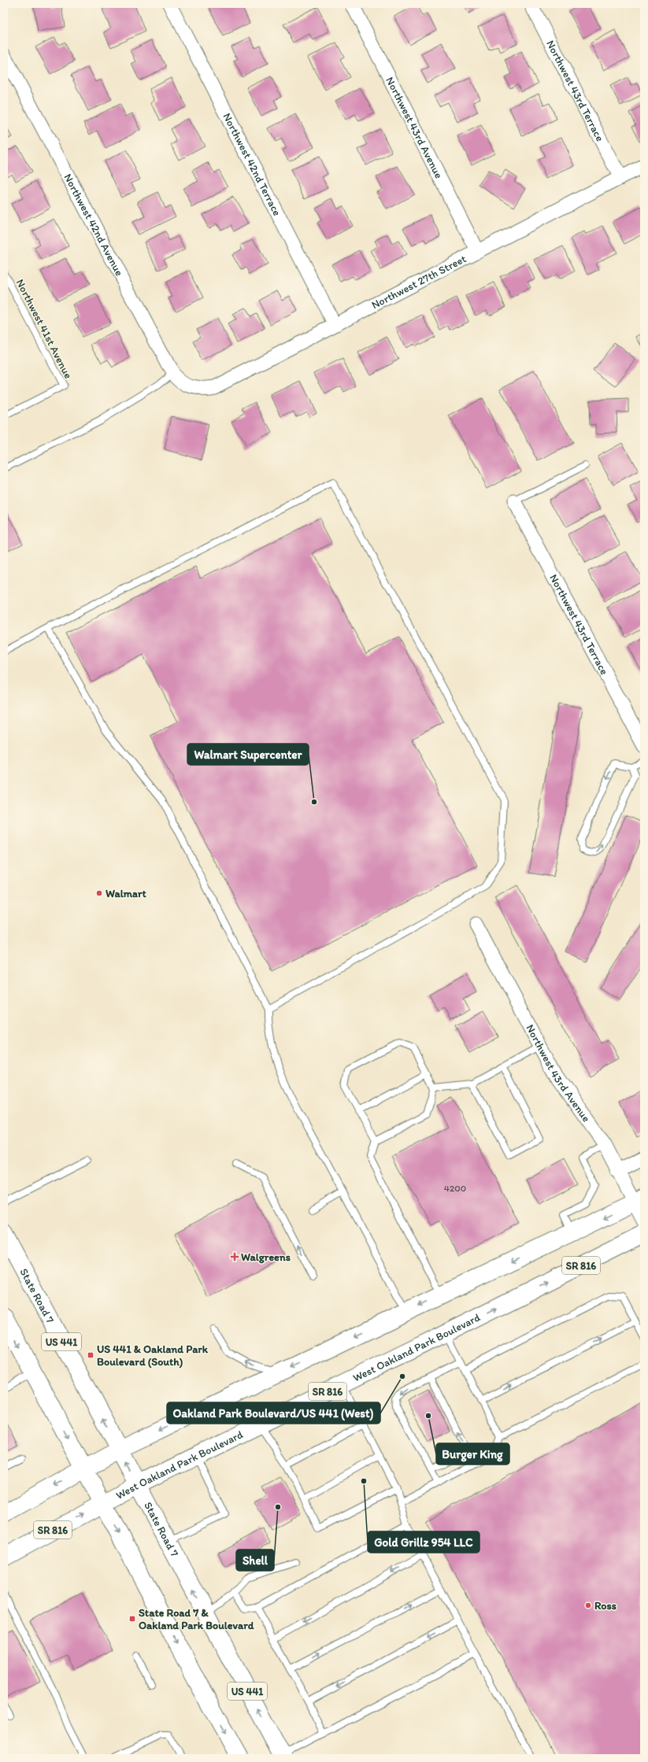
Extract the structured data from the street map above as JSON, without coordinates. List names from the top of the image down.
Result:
{
  "streets": {
    "main road": [
      "SR 816",
      "State Road 7",
      "US 441",
      "West Oakland Park Boulevard"
    ],
    "street": [
      "Northwest 43rd Terrace",
      "Northwest 43rd Avenue",
      "Northwest 42nd Terrace",
      "Northwest 42nd Avenue",
      "Northwest 27th Street"
    ],
    "lane": ["Northwest 41st Avenue"]
  },
  "crossings": [
    ["Northwest 43rd Terrace", "Northwest 27th Street"],
    ["Northwest 43rd Avenue", "Northwest 27th Street"],
    ["Northwest 42nd Terrace", "Northwest 27th Street"],
    ["Northwest 42nd Avenue", "Northwest 27th Street"],
    ["State Road 7", "West Oakland Park Boulevard"]
  ],
  "places": {
    "other": [
      "Walmart Supercenter",
      "Walmart",
      "Oakland Park Boulevard/US 441 (West)",
      "Burger King",
      "Gold Grillz 954 LLC",
      "Shell",
      "Ross"
    ],
    "health": ["Walgreens"],
    "transit": ["US 441 & Oakland Park Boulevard (South)", "State Road 7 & Oakland Park Boulevard"]
  },
  "house_numbers": ["4200"]
}
